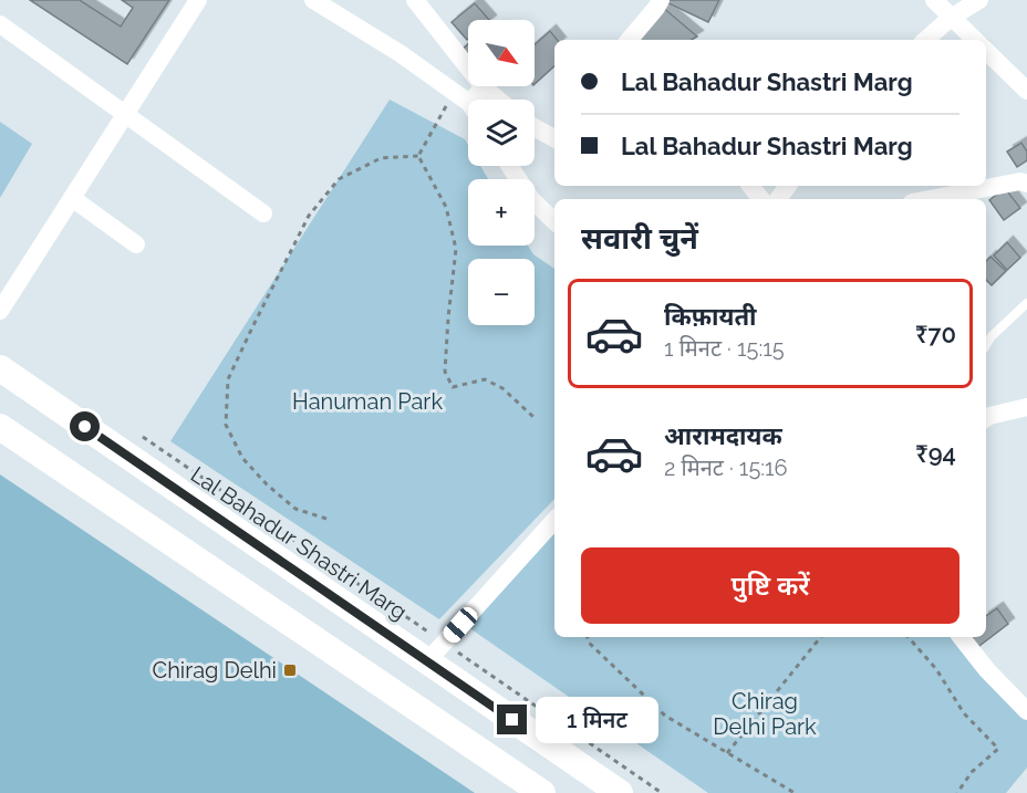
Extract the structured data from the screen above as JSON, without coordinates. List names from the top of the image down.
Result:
{
  "streets": {
    "main road": ["Lal Bahadur Shastri Marg"]
  },
  "parks": ["Hanuman Park", "Chirag Delhi Park"],
  "places": {
    "transit": ["Chirag Delhi"]
  },
  "north": "bottom right",
  "page": {
    "map_buttons": ["+", "−"],
    "banner": ["Lal Bahadur Shastri Marg", "Lal Bahadur Shastri Marg"],
    "heading": "सवारी चुनें",
    "list": [
      {
        "name": "किफ़ायती",
        "note": "1 मिनट · 15:15",
        "value": "₹70"
      },
      {
        "name": "आरामदायक",
        "note": "2 मिनट · 15:16",
        "value": "₹94"
      }
    ],
    "buttons": "पुष्टि करें",
    "bubble": "1 मिनट"
  }
}
